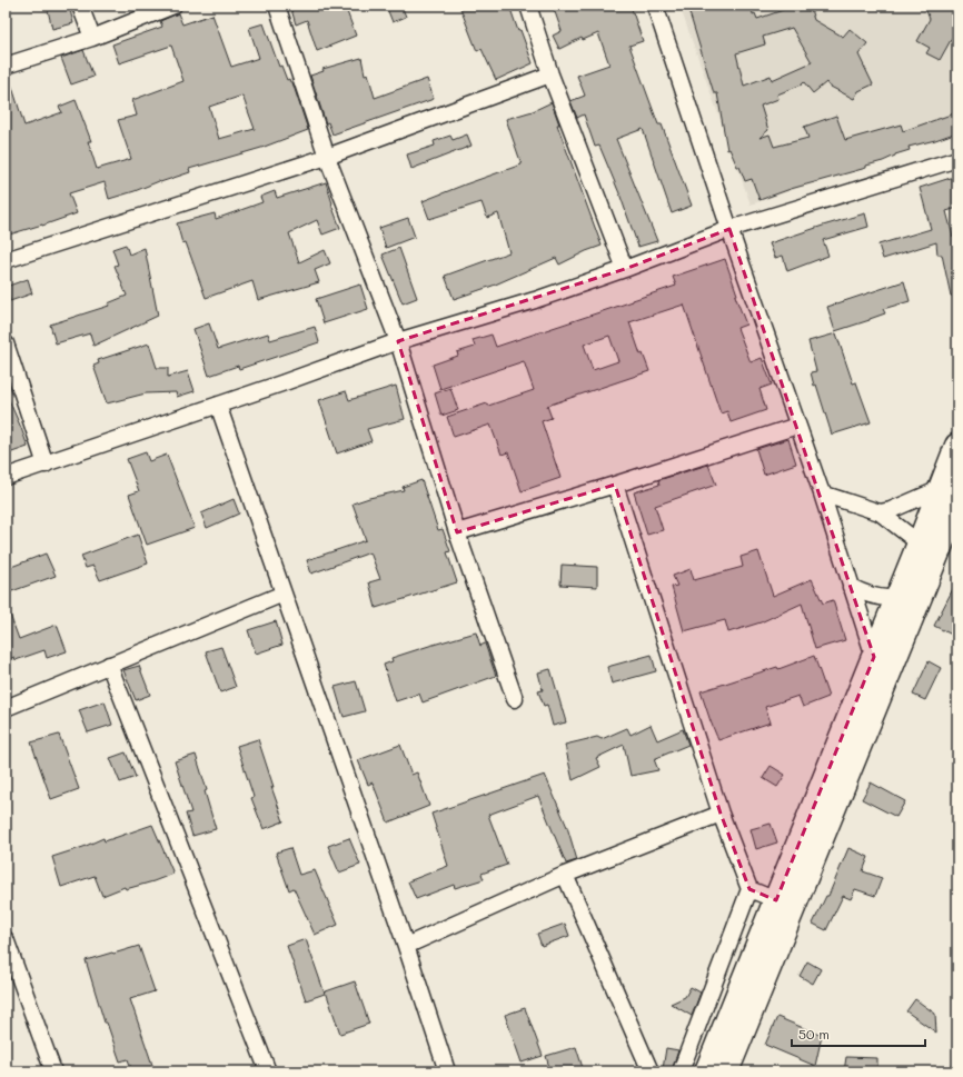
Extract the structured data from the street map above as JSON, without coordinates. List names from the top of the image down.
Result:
{
  "scale_bar": "50 m"
}
